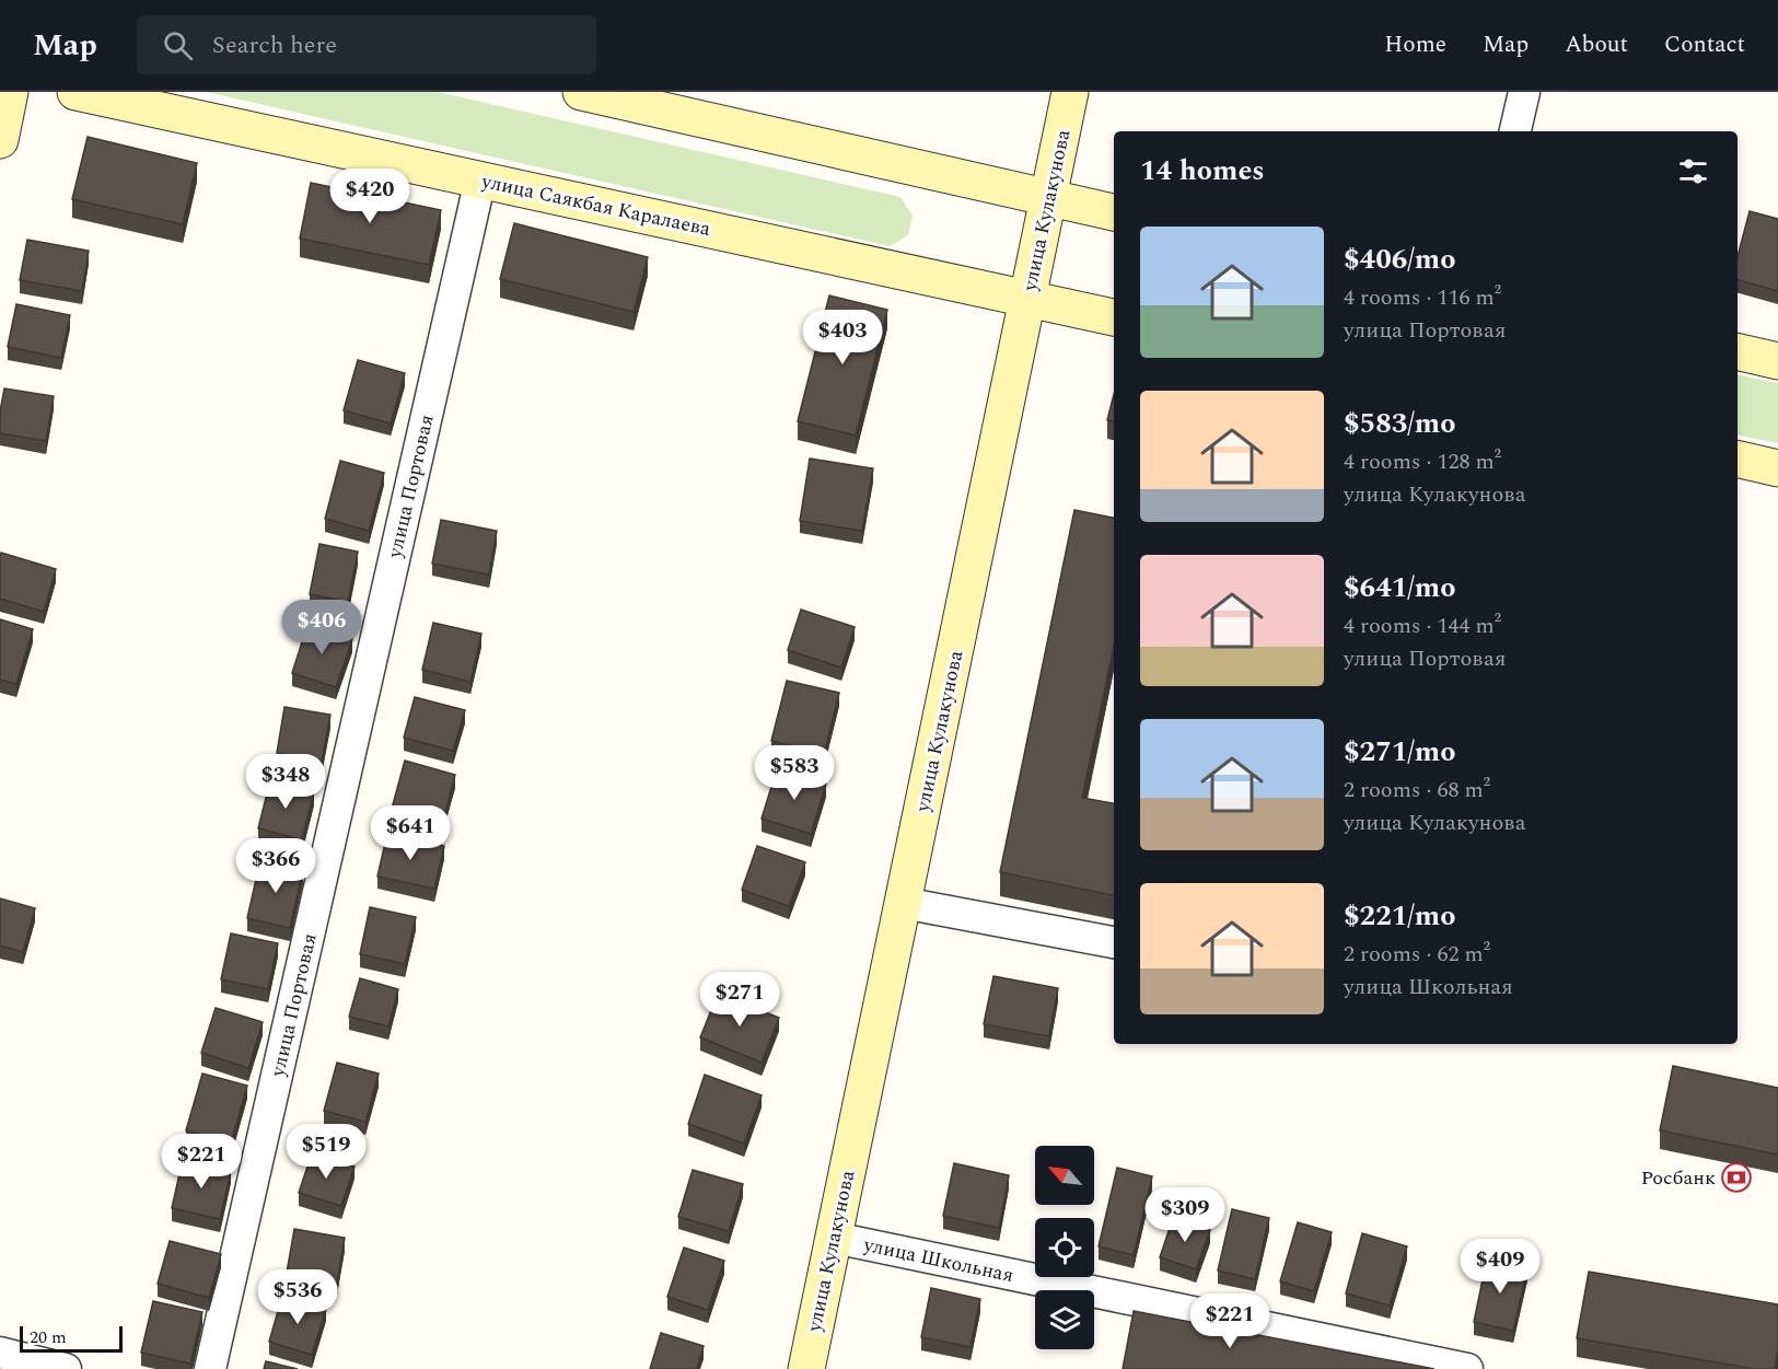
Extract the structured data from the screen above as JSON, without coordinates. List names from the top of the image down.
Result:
{
  "streets": {
    "street": [
      "улица Саякбая Каралаева",
      "улица Кулакунова",
      "улица Портовая",
      "улица Школьная"
    ]
  },
  "crossings": [
    ["улица Саякбая Каралаева", "улица Кулакунова"],
    ["улица Саякбая Каралаева", "улица Портовая"],
    ["улица Кулакунова", "улица Школьная"]
  ],
  "places": {
    "bank": ["Росбанк"]
  },
  "scale_bar": "20 m",
  "north": "top left",
  "page": {
    "header": "Map",
    "search": "Search here",
    "nav": [
      "Home",
      "Map",
      "About",
      "Contact"
    ],
    "heading": "14 homes",
    "price": [
      "$420",
      "$403",
      "$406",
      "$583",
      "$348",
      "$641",
      "$366",
      "$271",
      "$519",
      "$221",
      "$309",
      "$409",
      "$536",
      "$221"
    ],
    "list": [
      {
        "name": "$406/mo",
        "note": "4 rooms · 116 m² · улица Портовая"
      },
      {
        "name": "$583/mo",
        "note": "4 rooms · 128 m² · улица Кулакунова"
      },
      {
        "name": "$641/mo",
        "note": "4 rooms · 144 m² · улица Портовая"
      },
      {
        "name": "$271/mo",
        "note": "2 rooms · 68 m² · улица Кулакунова"
      },
      {
        "name": "$221/mo",
        "note": "2 rooms · 62 m² · улица Школьная"
      }
    ],
    "scale": "20 m"
  }
}
